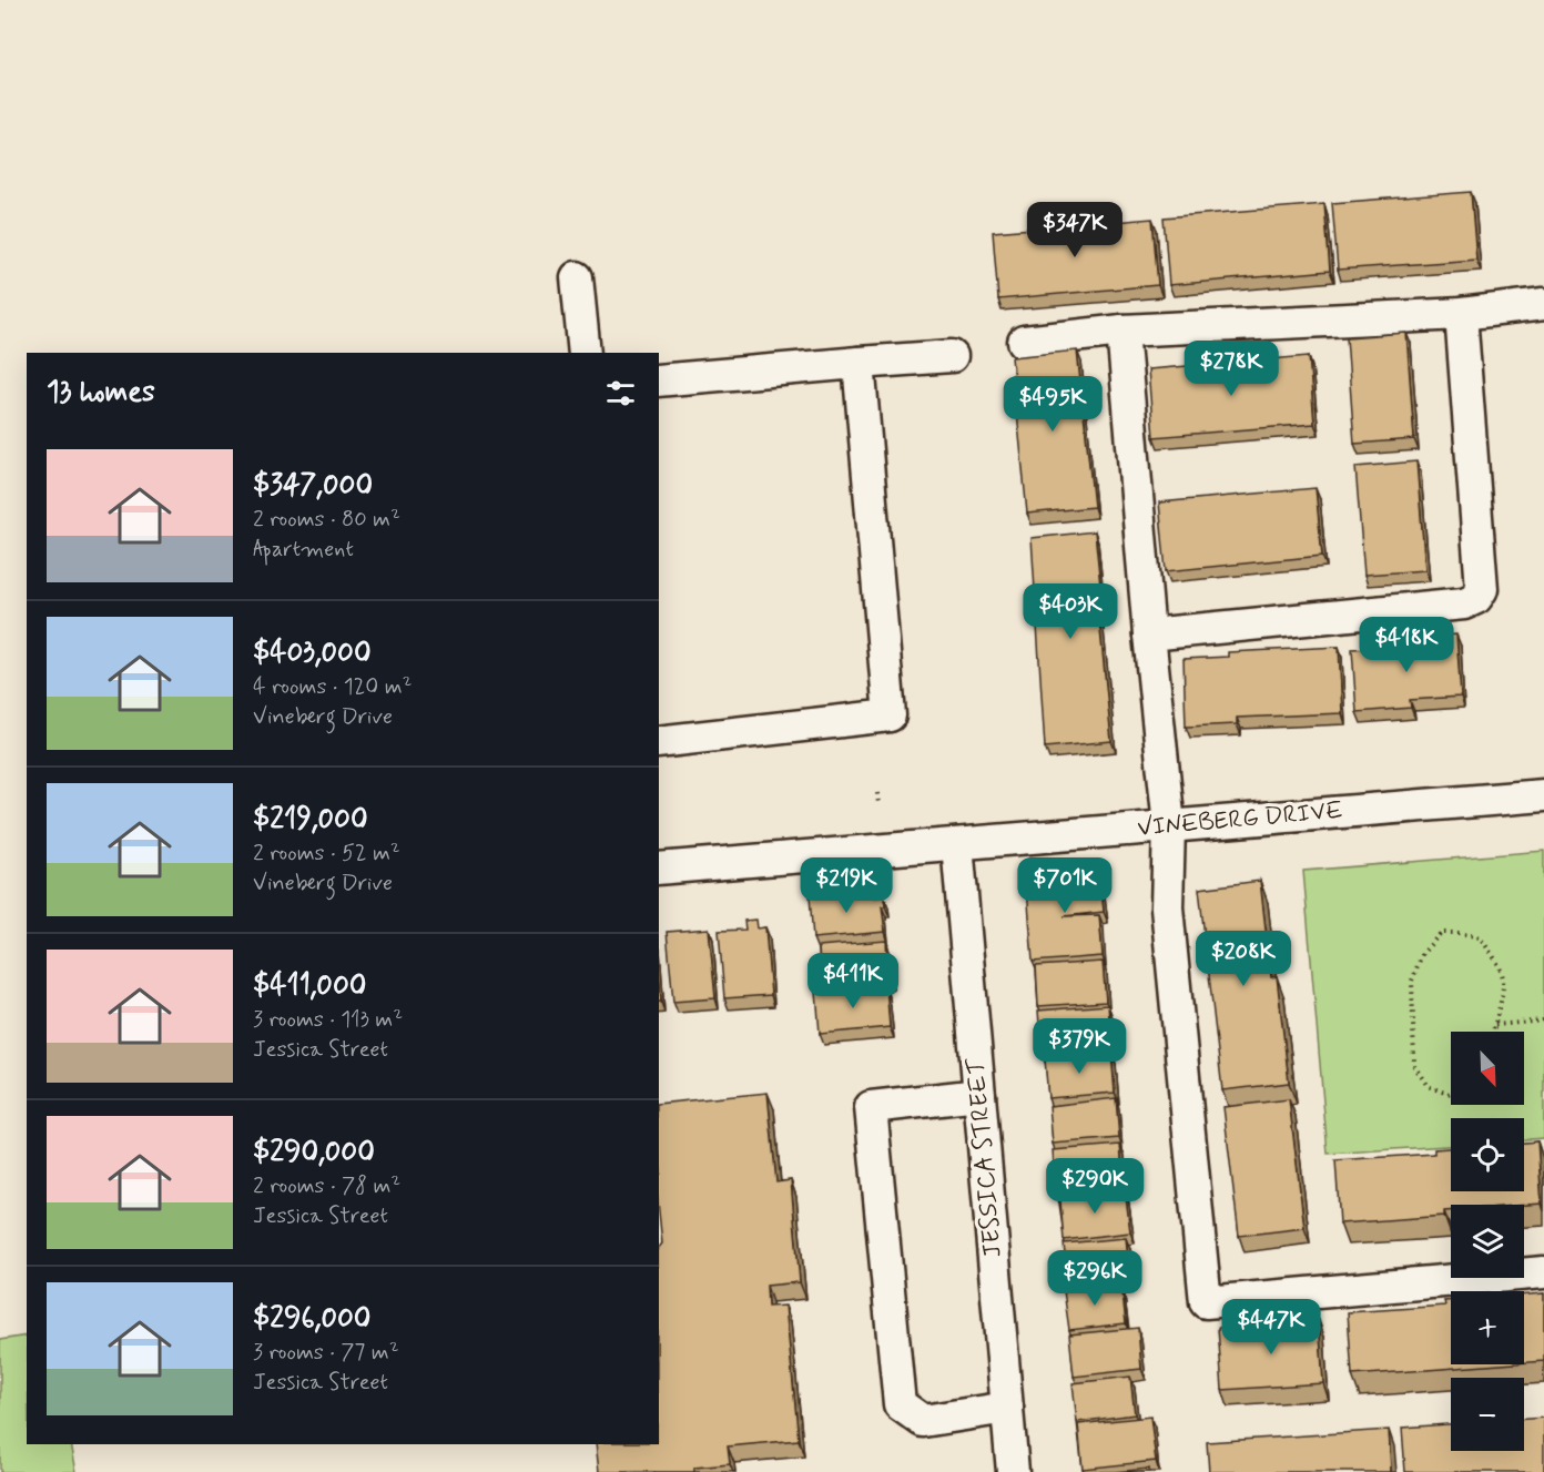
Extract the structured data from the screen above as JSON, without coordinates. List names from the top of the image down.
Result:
{
  "streets": {
    "street": ["VINEBERG DRIVE", "JESSICA STREET"]
  },
  "crossings": [
    ["VINEBERG DRIVE", "JESSICA STREET"]
  ],
  "north": "bottom right",
  "page": {
    "price": [
      "$347K",
      "$278K",
      "$495K",
      "$403K",
      "$418K",
      "$219K",
      "$701K",
      "$208K",
      "$411K",
      "$379K",
      "$290K",
      "$296K",
      "$447K"
    ],
    "heading": "13 homes",
    "list": [
      {
        "name": "$347,000",
        "note": "2 rooms · 80 m² · Apartment"
      },
      {
        "name": "$403,000",
        "note": "4 rooms · 120 m² · Vineberg Drive"
      },
      {
        "name": "$219,000",
        "note": "2 rooms · 52 m² · Vineberg Drive"
      },
      {
        "name": "$411,000",
        "note": "3 rooms · 113 m² · Jessica Street"
      },
      {
        "name": "$290,000",
        "note": "2 rooms · 78 m² · Jessica Street"
      },
      {
        "name": "$296,000",
        "note": "3 rooms · 77 m² · Jessica Street"
      }
    ],
    "map_buttons": ["+", "−"]
  }
}
